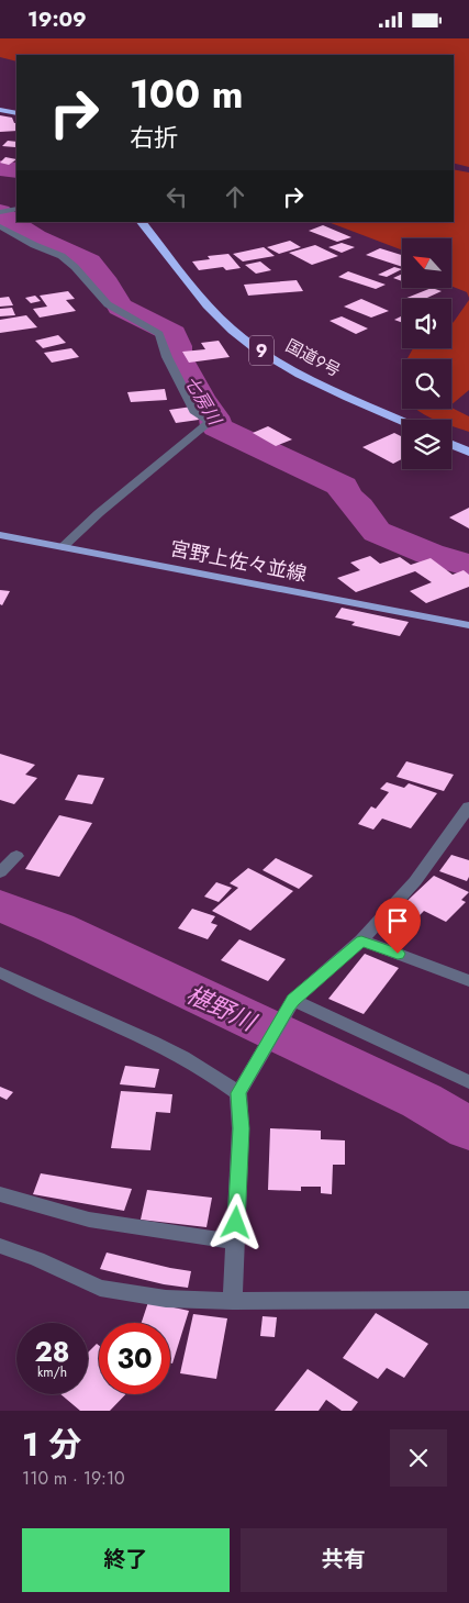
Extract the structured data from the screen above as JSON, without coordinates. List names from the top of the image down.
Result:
{
  "streets": {
    "highway": ["9", "国道9号"],
    "main road": ["宮野上佐々並線"]
  },
  "water": ["七房川", "椹野川"],
  "north": "top left",
  "page": {
    "status": "19:09",
    "turn": ["100 m", "右折"],
    "speed": "28 km/h",
    "limit": "30",
    "heading": ["1 分", "110 m · 19:10"],
    "buttons": ["終了", "共有"]
  }
}
